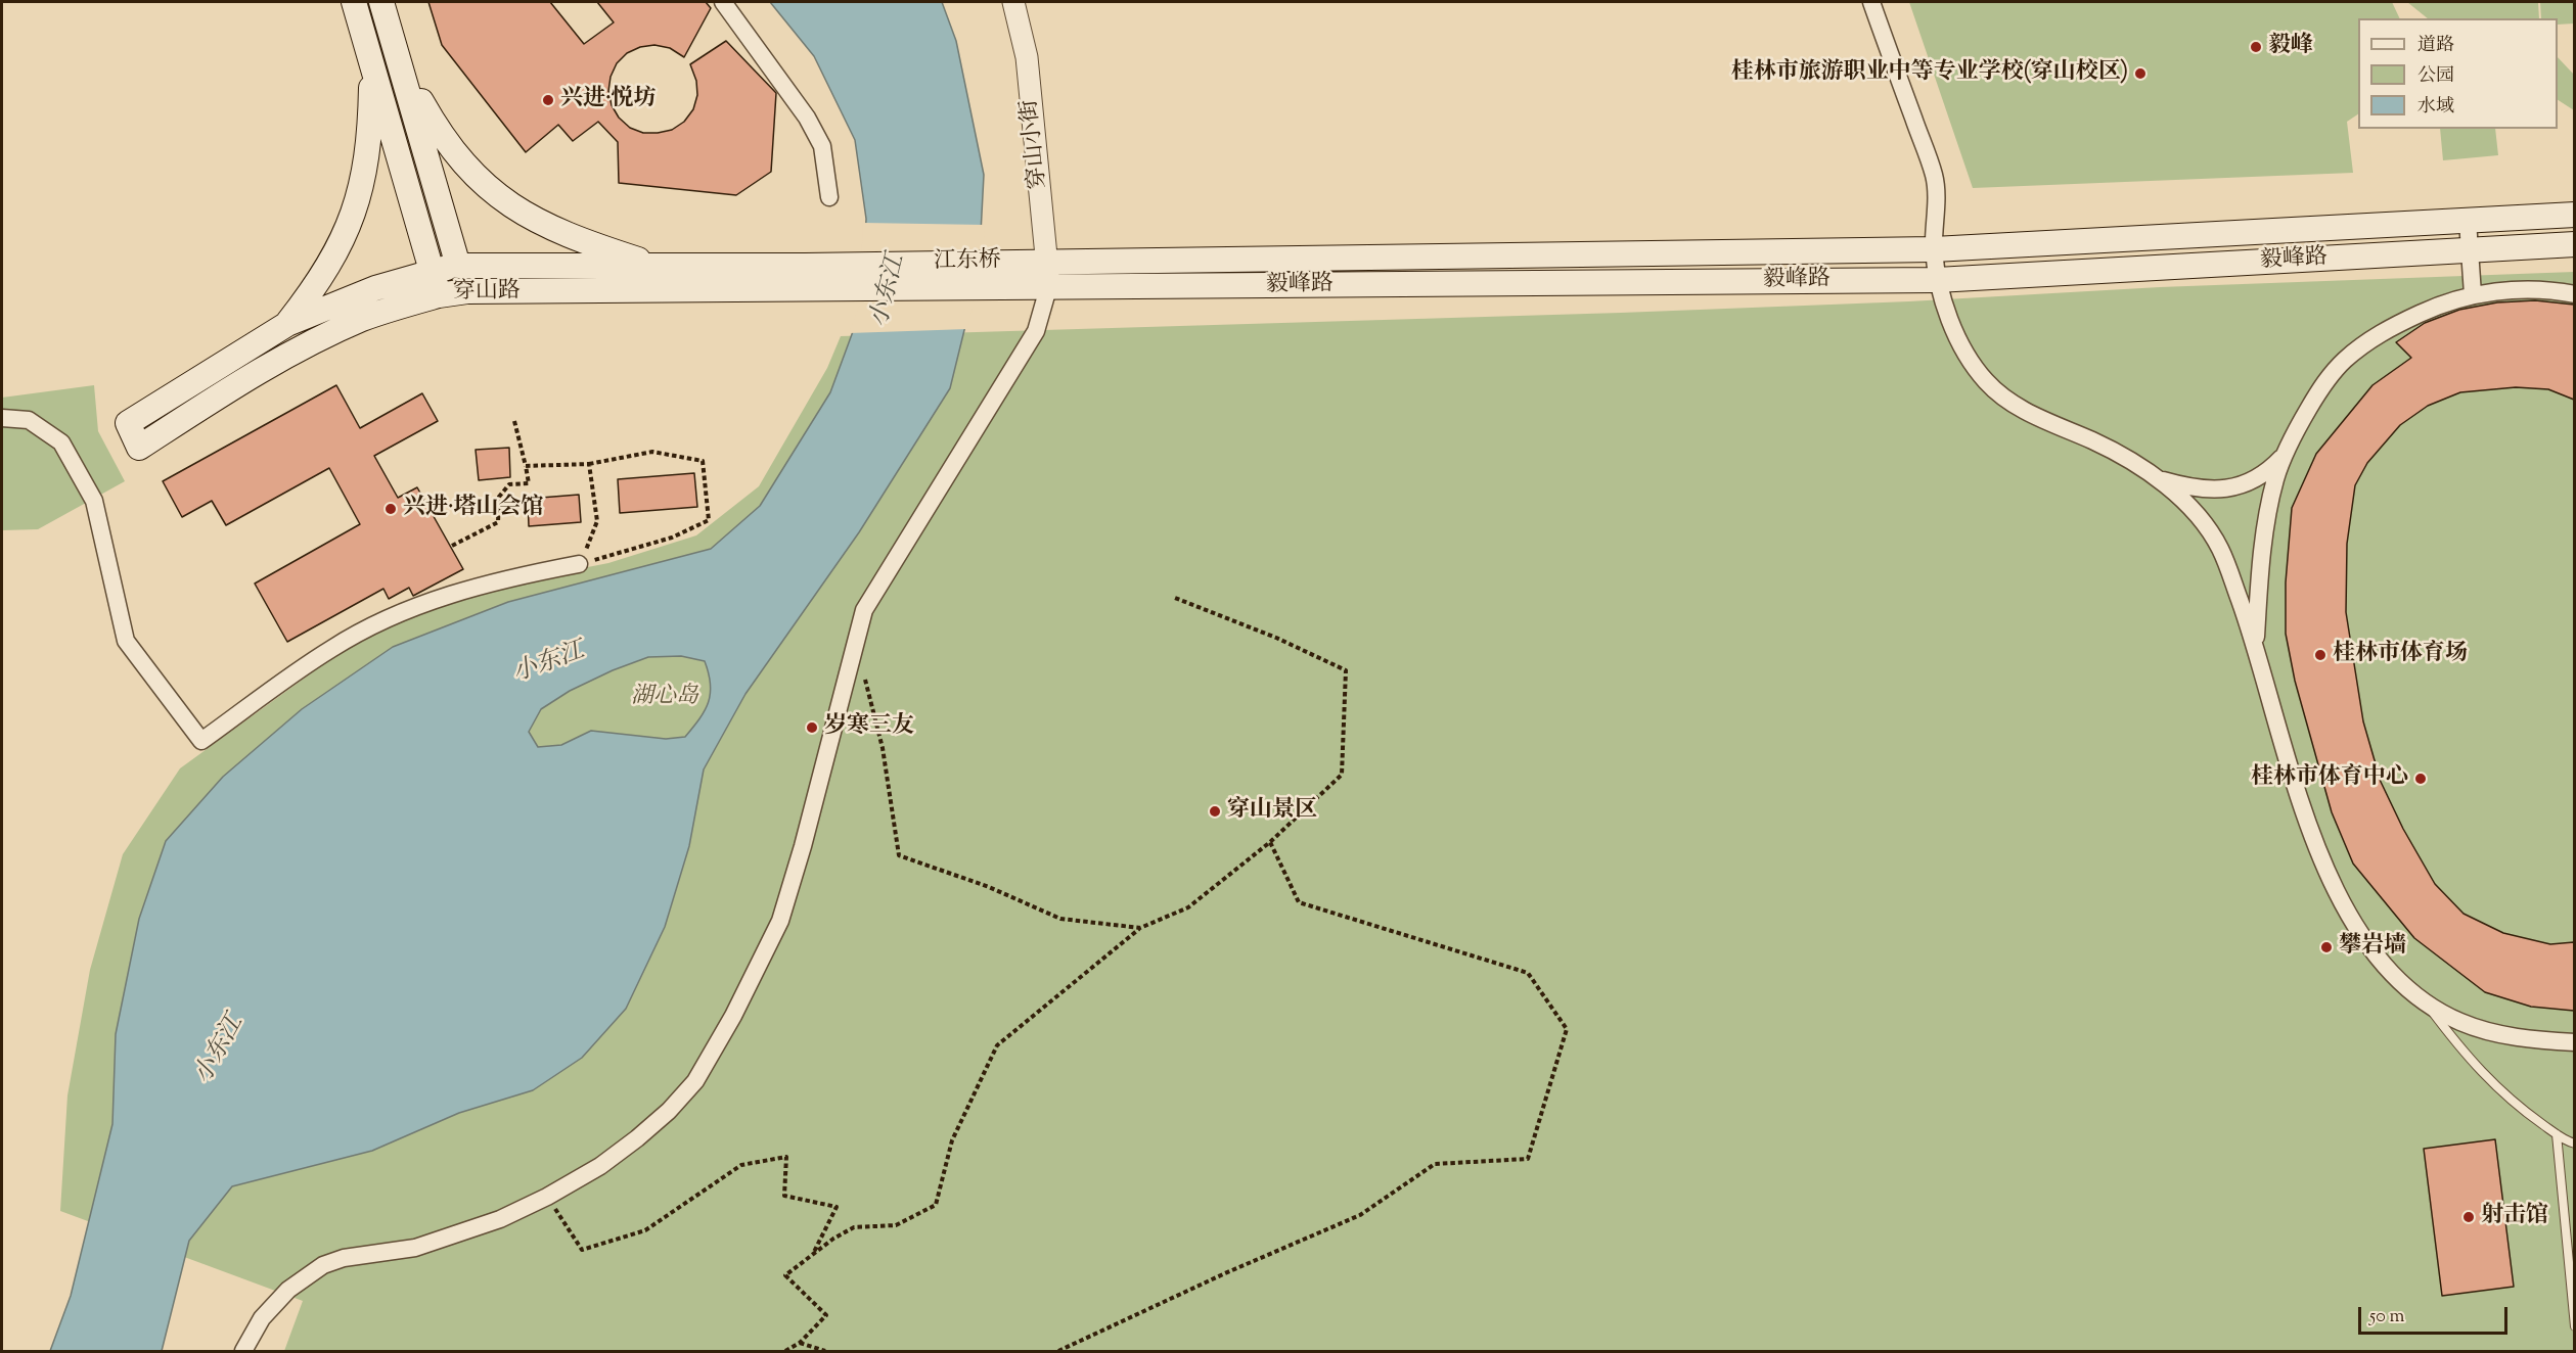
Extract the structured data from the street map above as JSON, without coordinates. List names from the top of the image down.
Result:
{
  "streets": {
    "main road": ["毅峰路", "江东桥", "穿山路"],
    "street": ["穿山小街"]
  },
  "crossings": [
    ["穿山小街", "毅峰路"],
    ["毅峰路", "江东桥"],
    ["江东桥", "穿山路"]
  ],
  "water": ["小东江"],
  "parks": ["湖心岛"],
  "places": [
    "毅峰",
    "桂林市旅游职业中等专业学校(穿山校区)",
    "兴进·悦坊",
    "兴进·塔山会馆",
    "桂林市体育场",
    "岁寒三友",
    "桂林市体育中心",
    "穿山景区",
    "攀岩墙",
    "射击馆"
  ],
  "legend": ["道路", "公园", "水域"],
  "scale_bar": "50 m"
}
